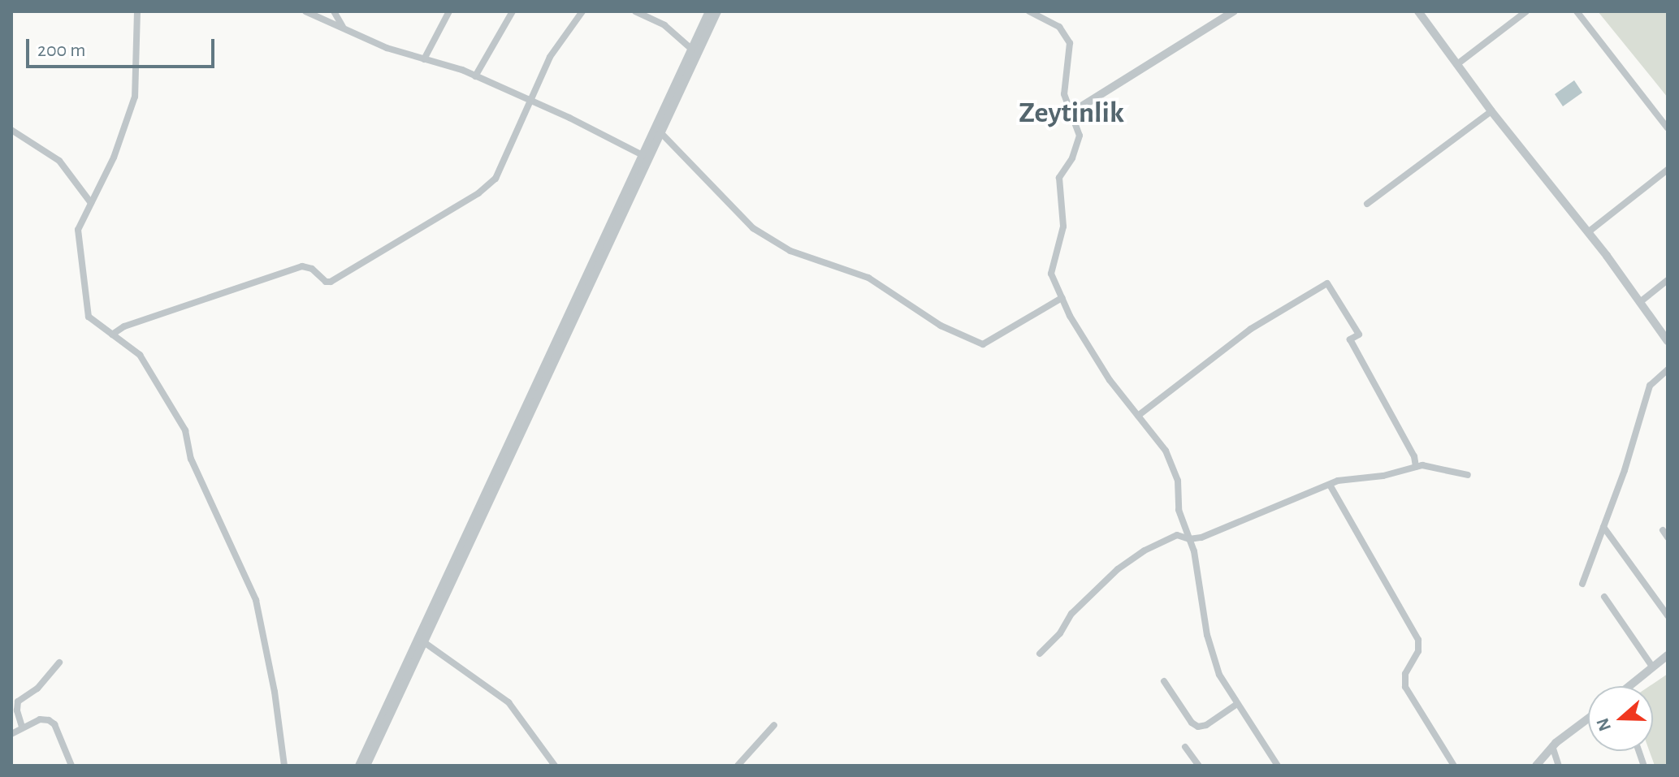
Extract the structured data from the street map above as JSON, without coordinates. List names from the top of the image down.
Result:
{
  "districts": ["Zeytinlik"],
  "scale_bar": "200 m",
  "north": "left"
}
